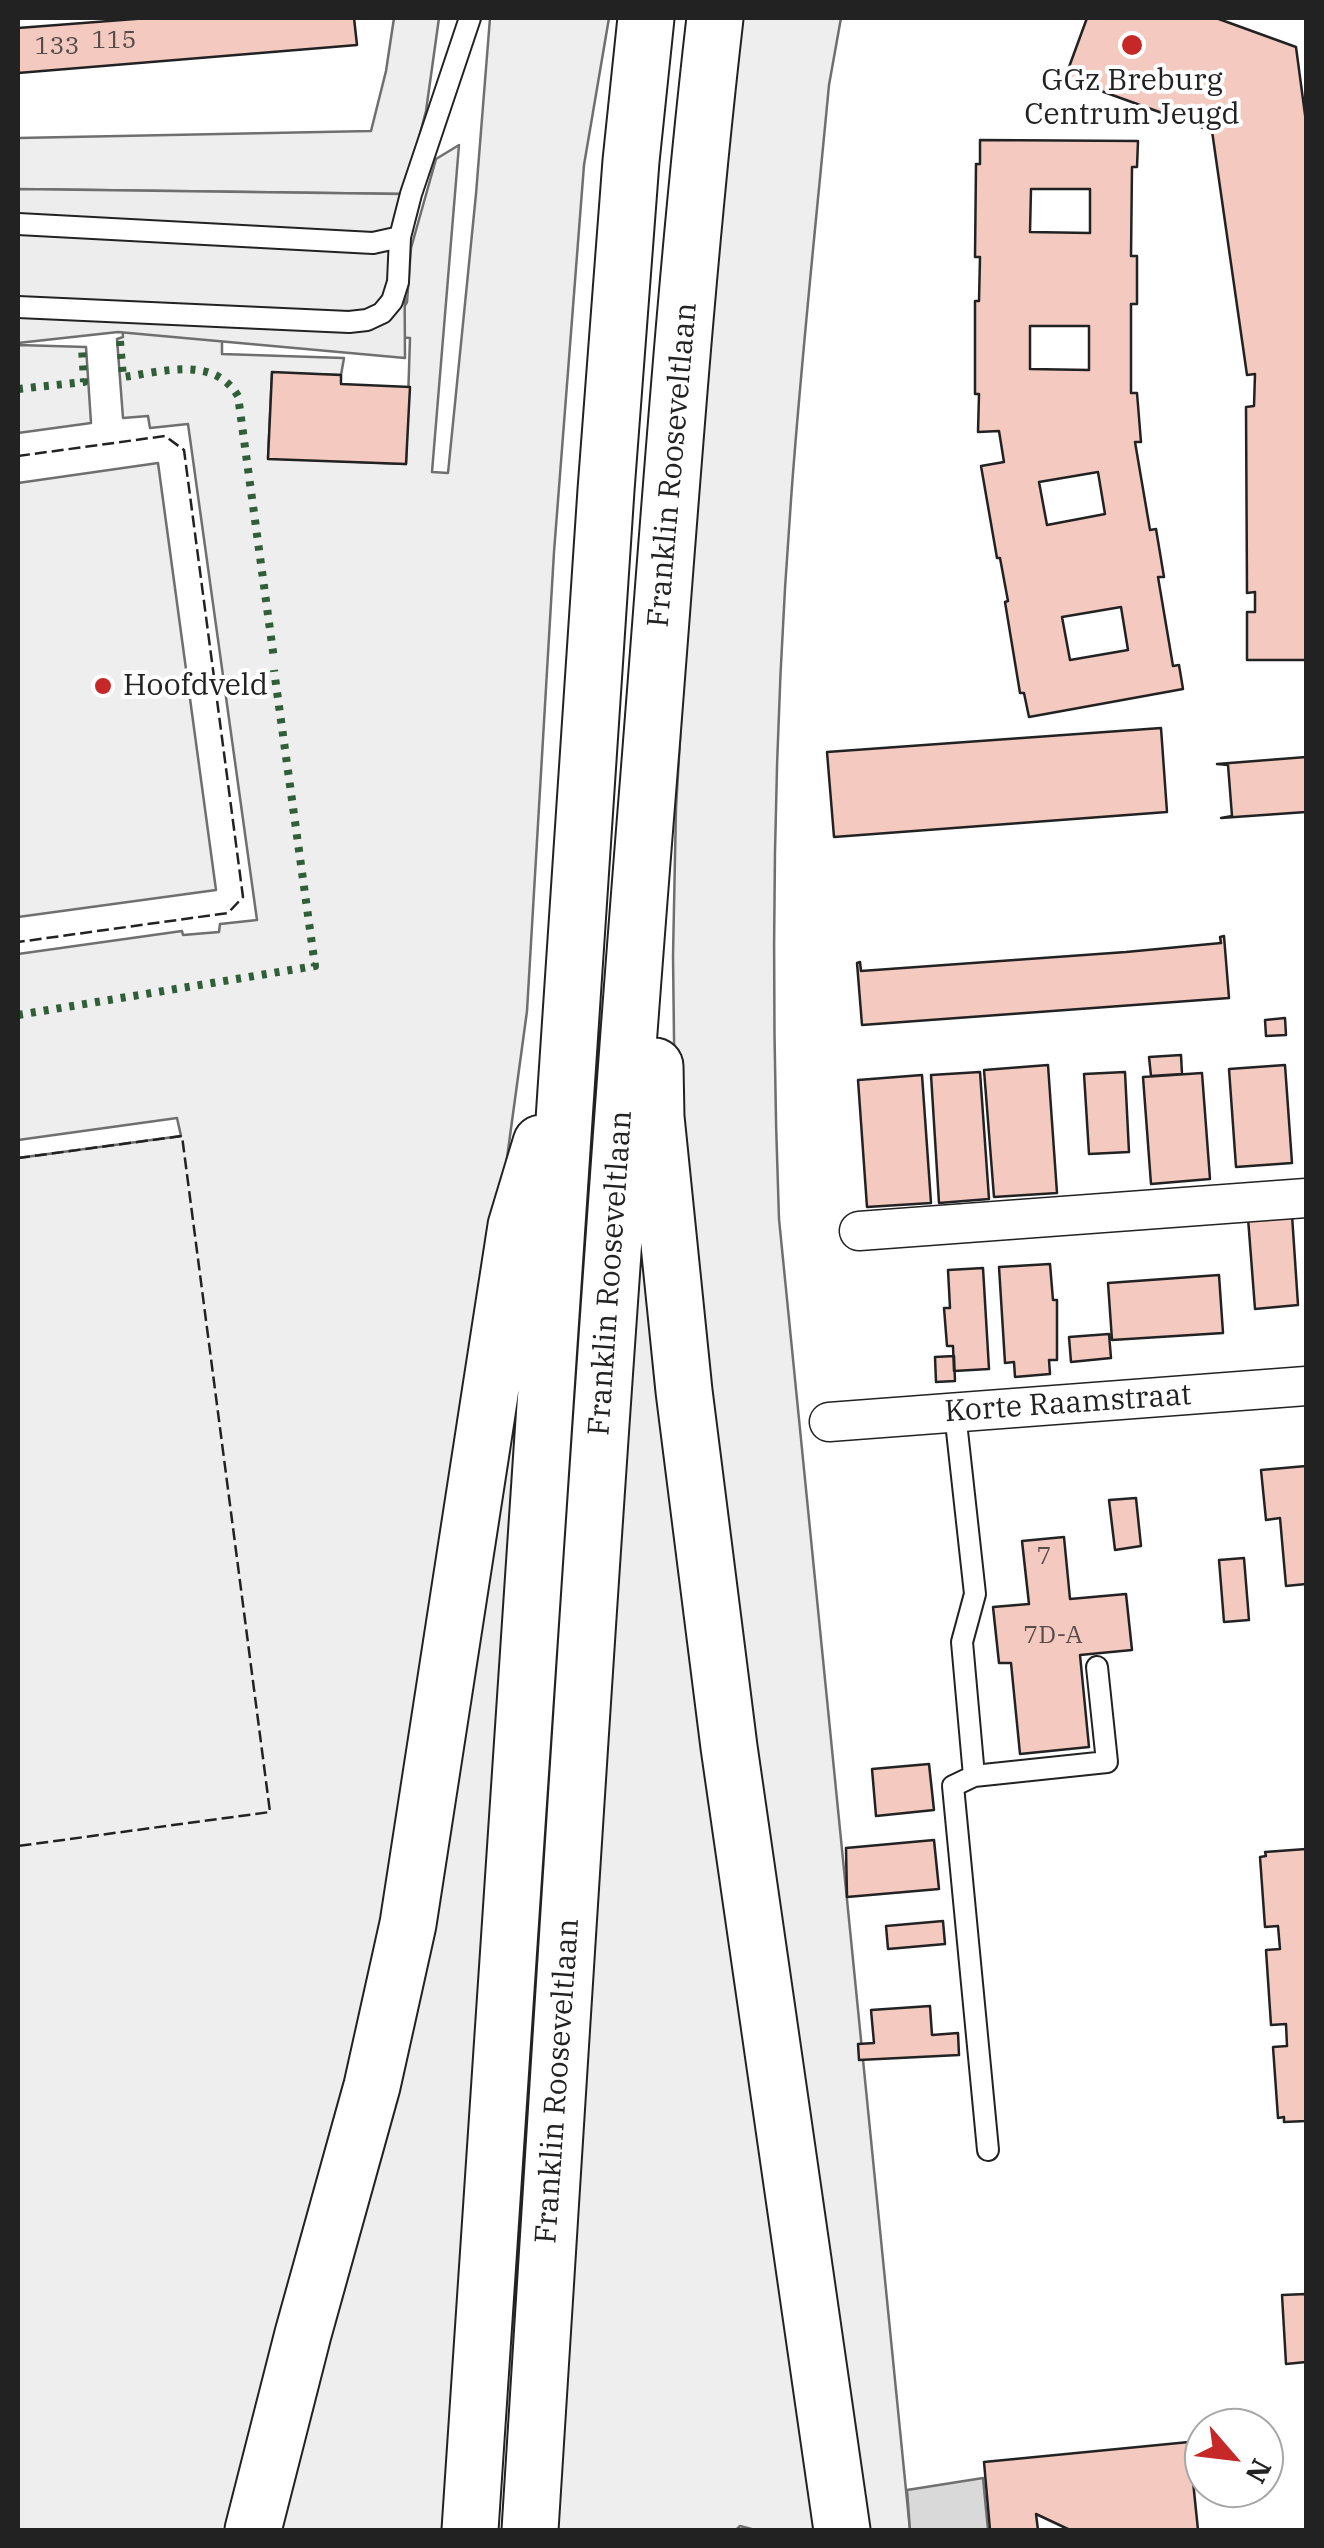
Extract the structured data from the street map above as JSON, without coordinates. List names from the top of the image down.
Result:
{
  "streets": {
    "main road": ["Franklin Rooseveltlaan"],
    "street": ["Korte Raamstraat"]
  },
  "places": ["GGz Breburg Centrum Jeugd", "Hoofdveld"],
  "house_numbers": [
    "115",
    "133",
    "7",
    "7D-A"
  ],
  "north": "bottom right"
}
